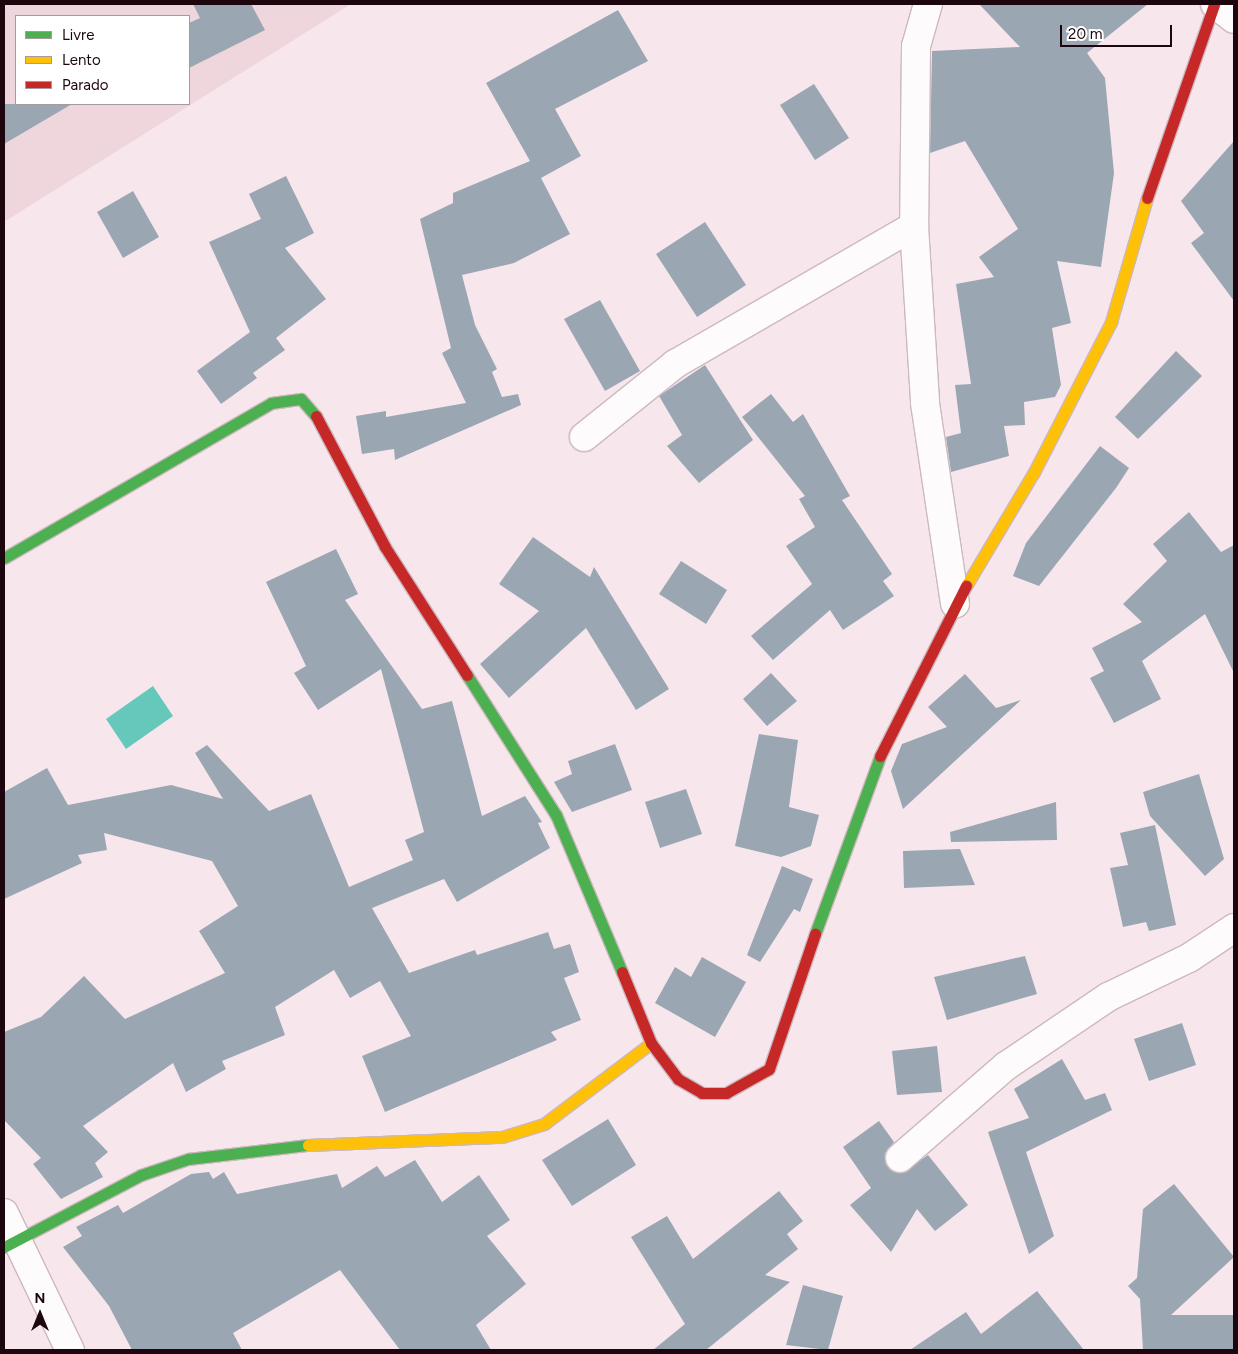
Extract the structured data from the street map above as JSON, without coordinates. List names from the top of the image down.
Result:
{
  "legend": ["Livre", "Lento", "Parado"],
  "scale_bar": "20 m",
  "north": "top"
}
